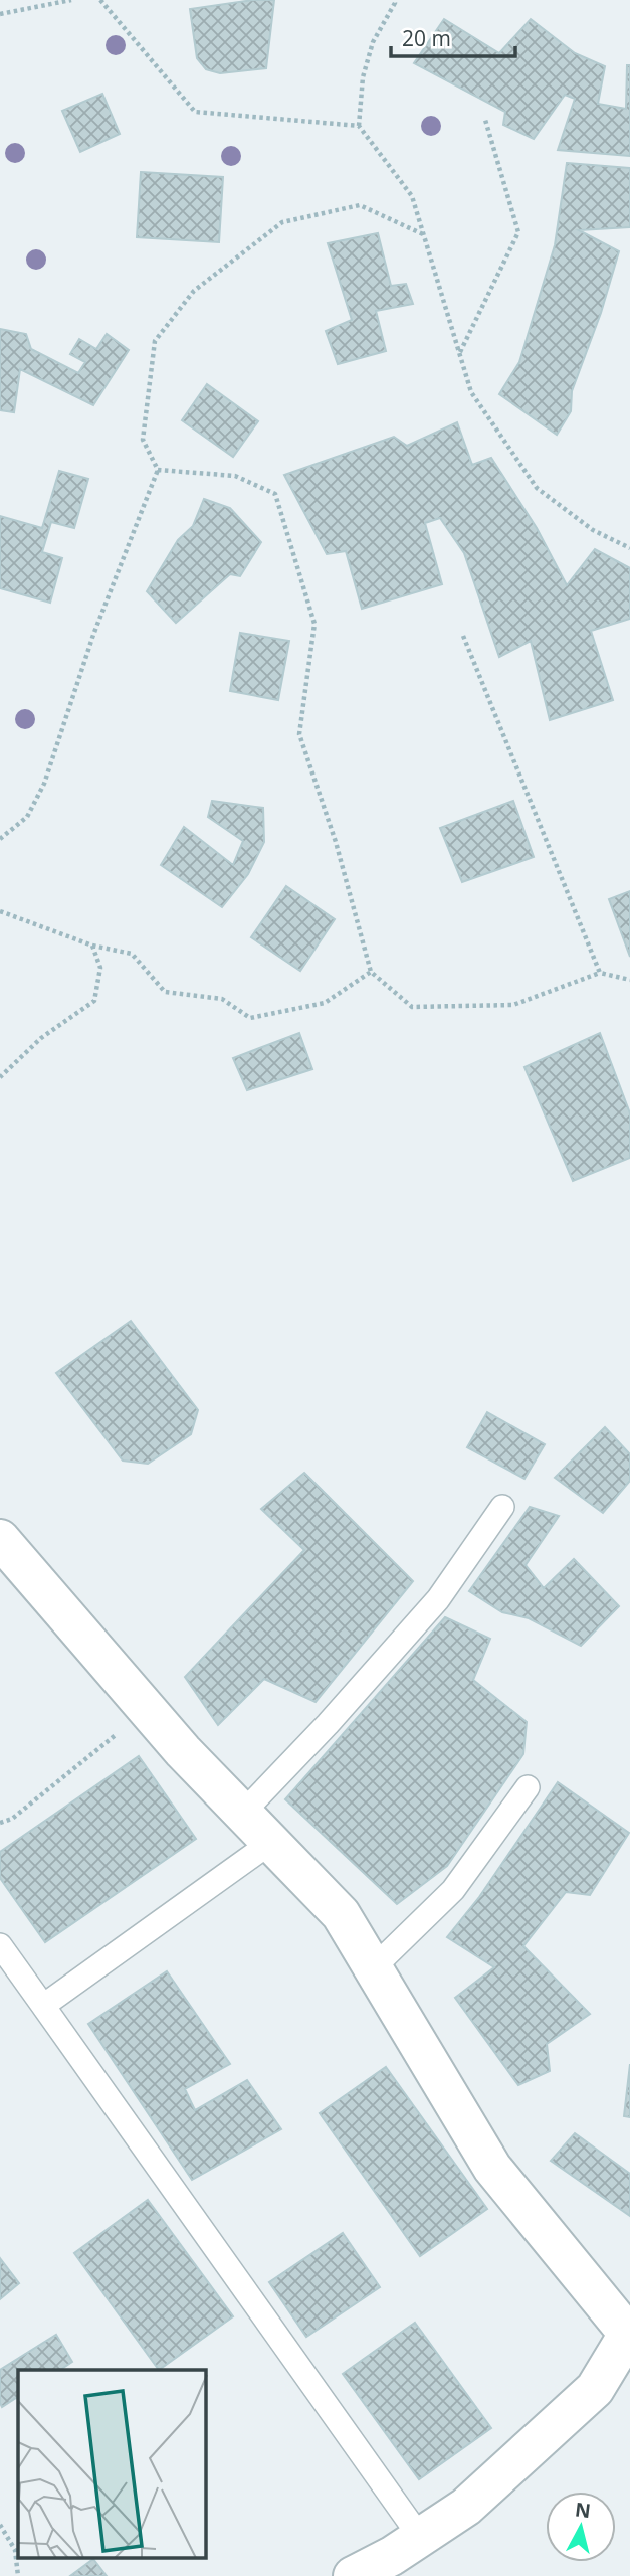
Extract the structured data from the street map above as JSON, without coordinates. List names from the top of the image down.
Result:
{
  "scale_bar": "20 m",
  "north": "top"
}
